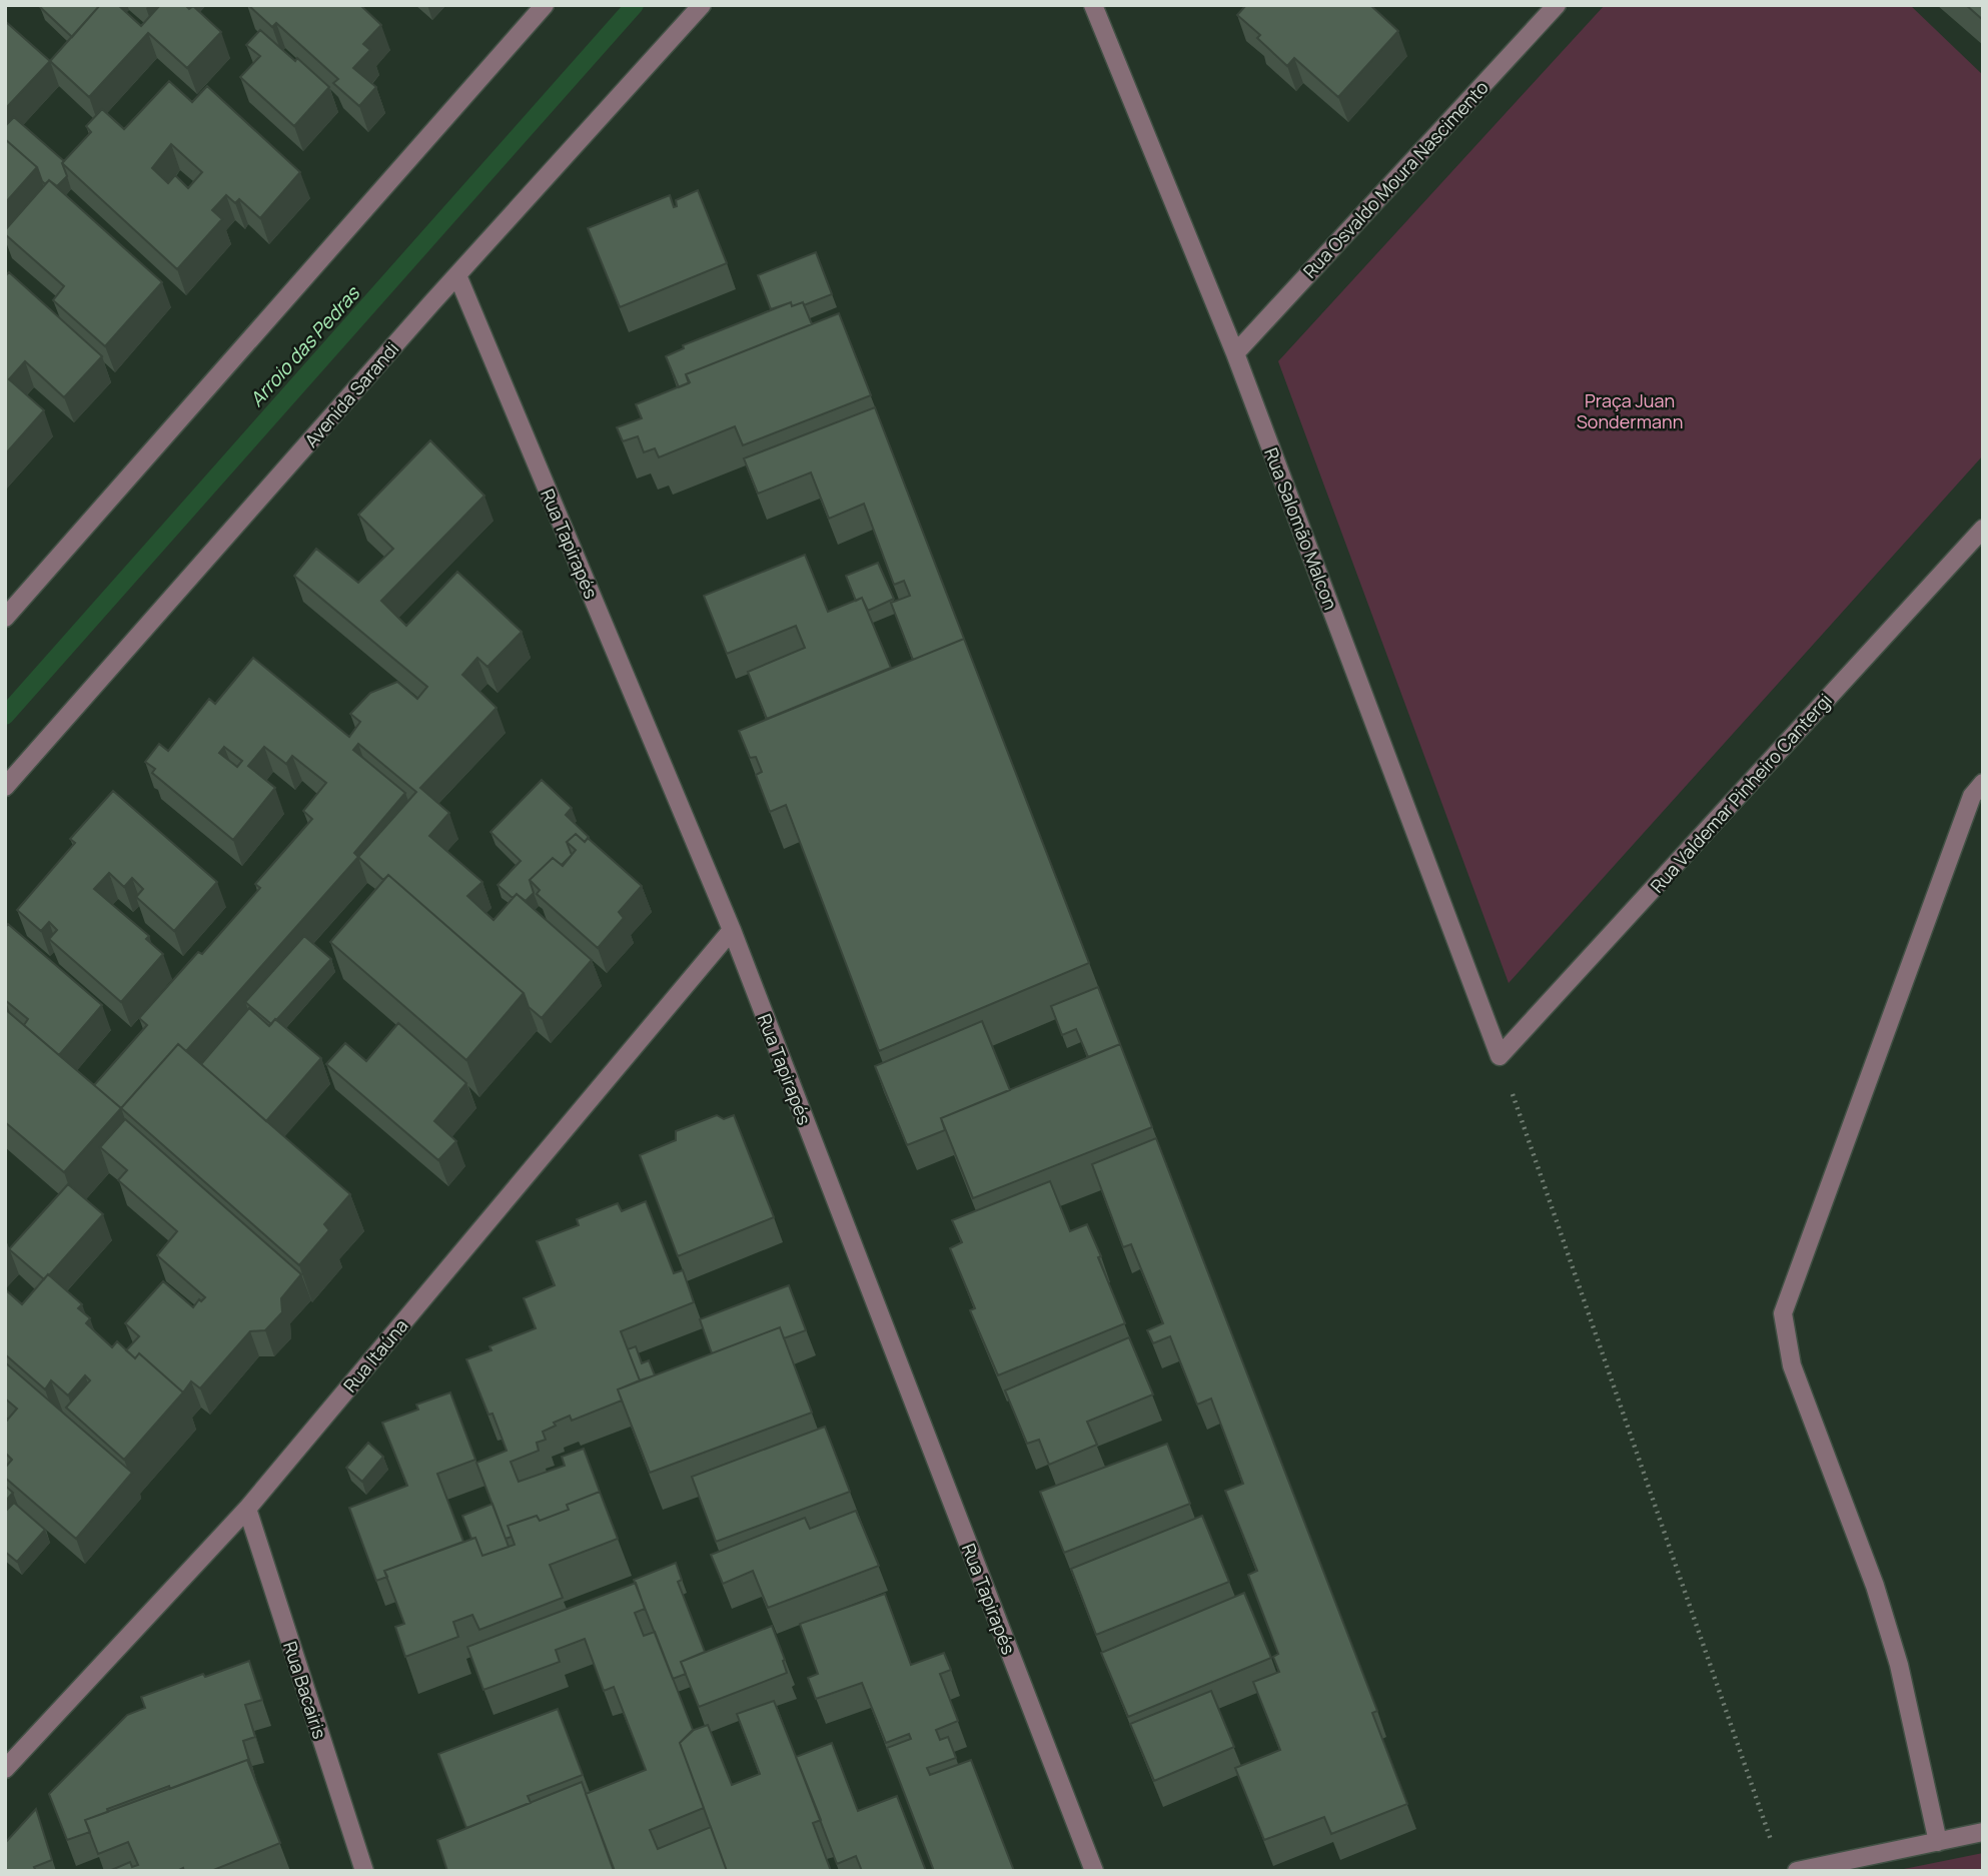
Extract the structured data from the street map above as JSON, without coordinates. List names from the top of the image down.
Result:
{
  "streets": {
    "street": [
      "Rua Osvaldo Moura Nascimento",
      "Avenida Sarandi",
      "Rua Salomão Malcon",
      "Rua Tapirapés",
      "Rua Valdemar Pinheiro Cantergi",
      "Rua Itaúna",
      "Rua Bacairis"
    ]
  },
  "crossings": [
    ["Rua Osvaldo Moura Nascimento", "Rua Salomão Malcon"],
    ["Avenida Sarandi", "Rua Tapirapés"],
    ["Rua Salomão Malcon", "Rua Valdemar Pinheiro Cantergi"],
    ["Rua Tapirapés", "Rua Itaúna"],
    ["Rua Itaúna", "Rua Bacairis"]
  ],
  "water": ["Arroio das Pedras"],
  "parks": ["Praça Juan Sondermann"]
}
